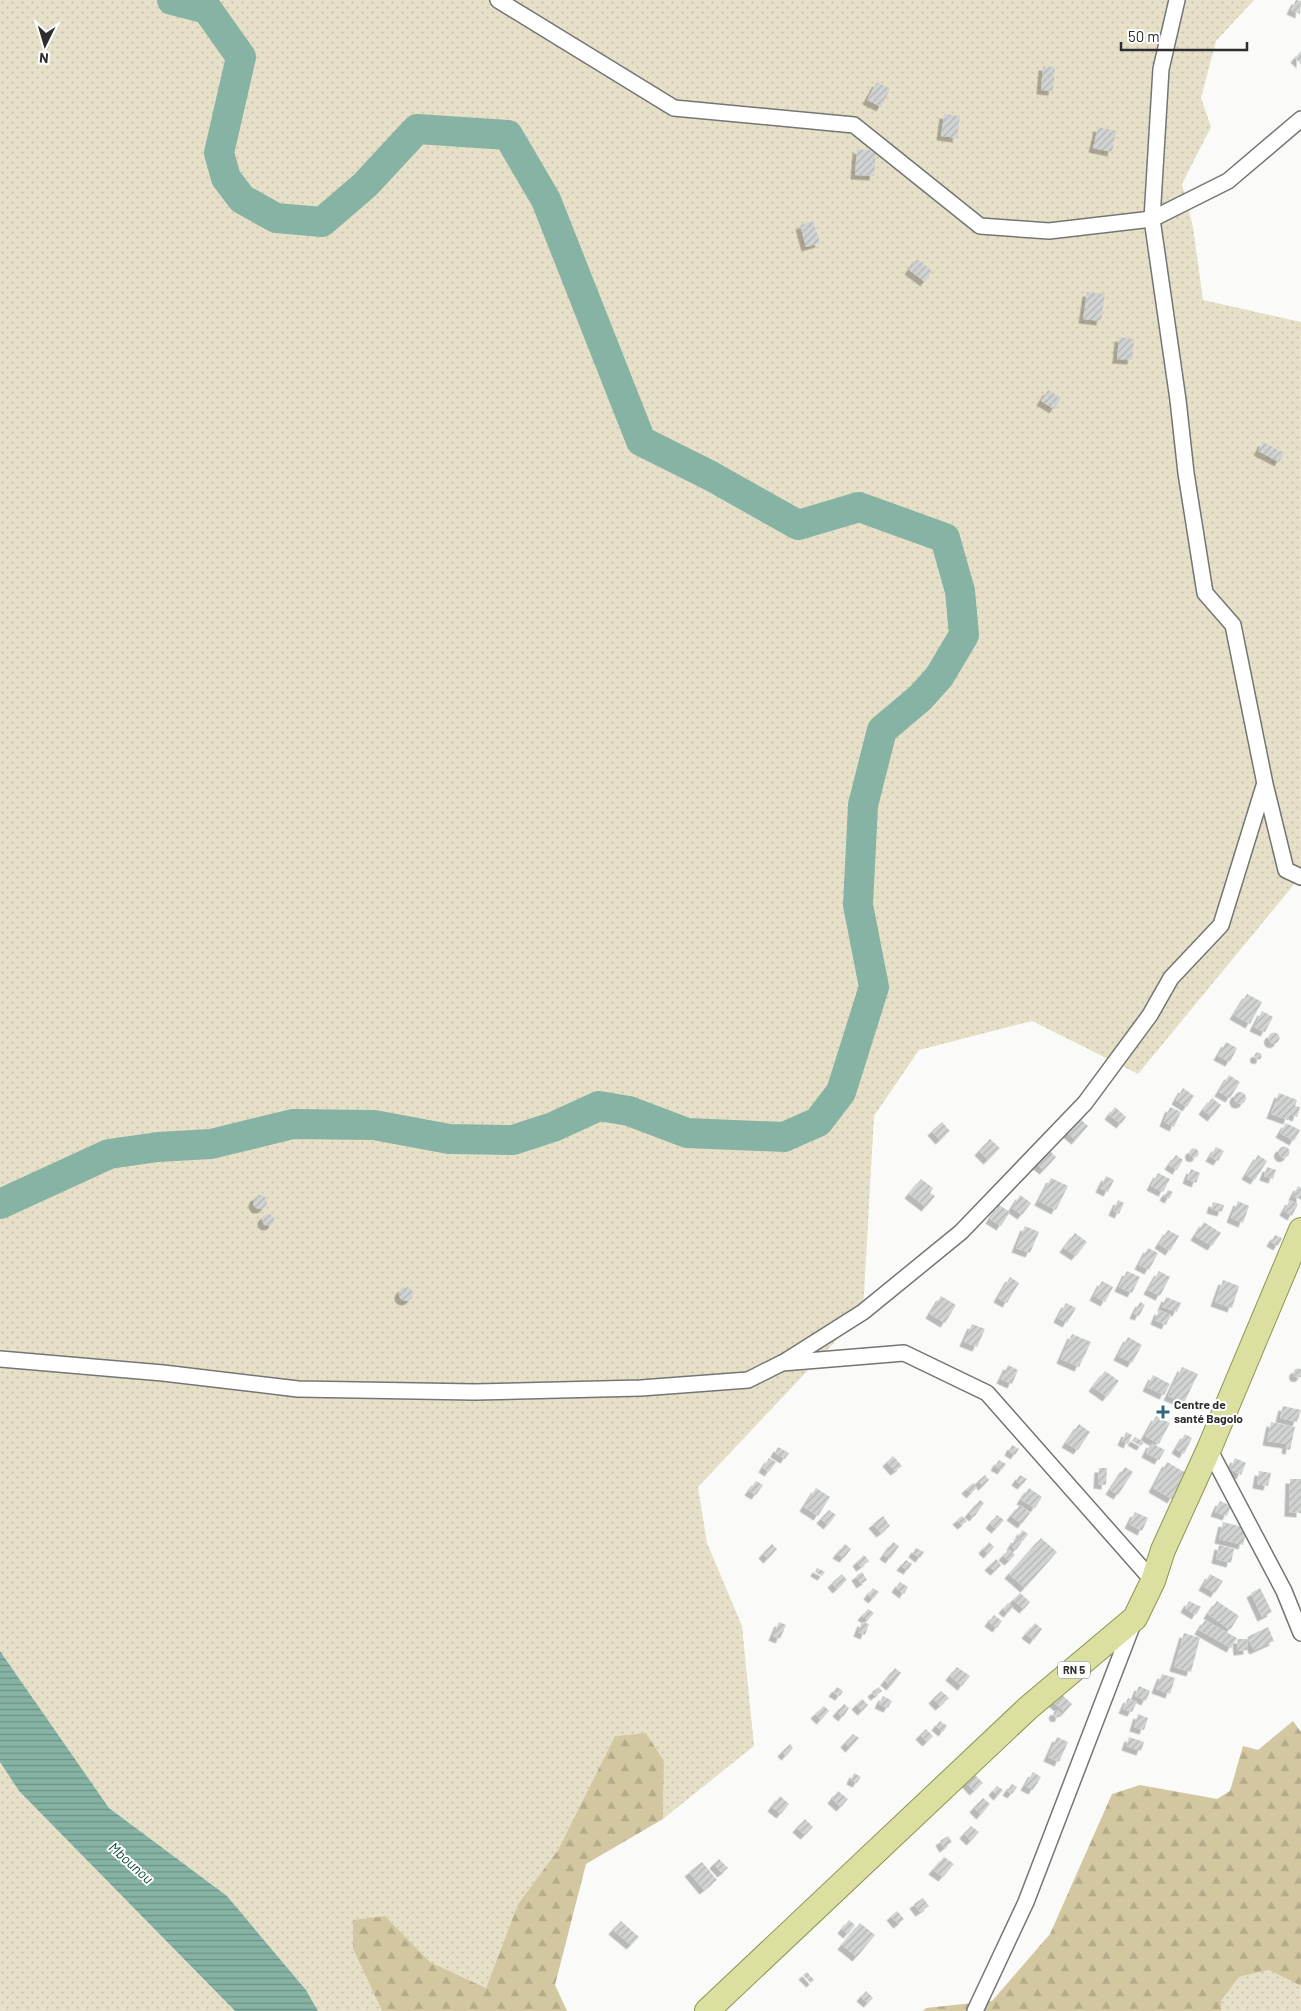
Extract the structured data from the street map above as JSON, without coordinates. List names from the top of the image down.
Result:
{
  "streets": {
    "main road": ["RN 5"]
  },
  "water": ["Mbounou"],
  "places": {
    "health": ["Centre de santé Bagolo"]
  },
  "scale_bar": "50 m",
  "north": "bottom"
}
